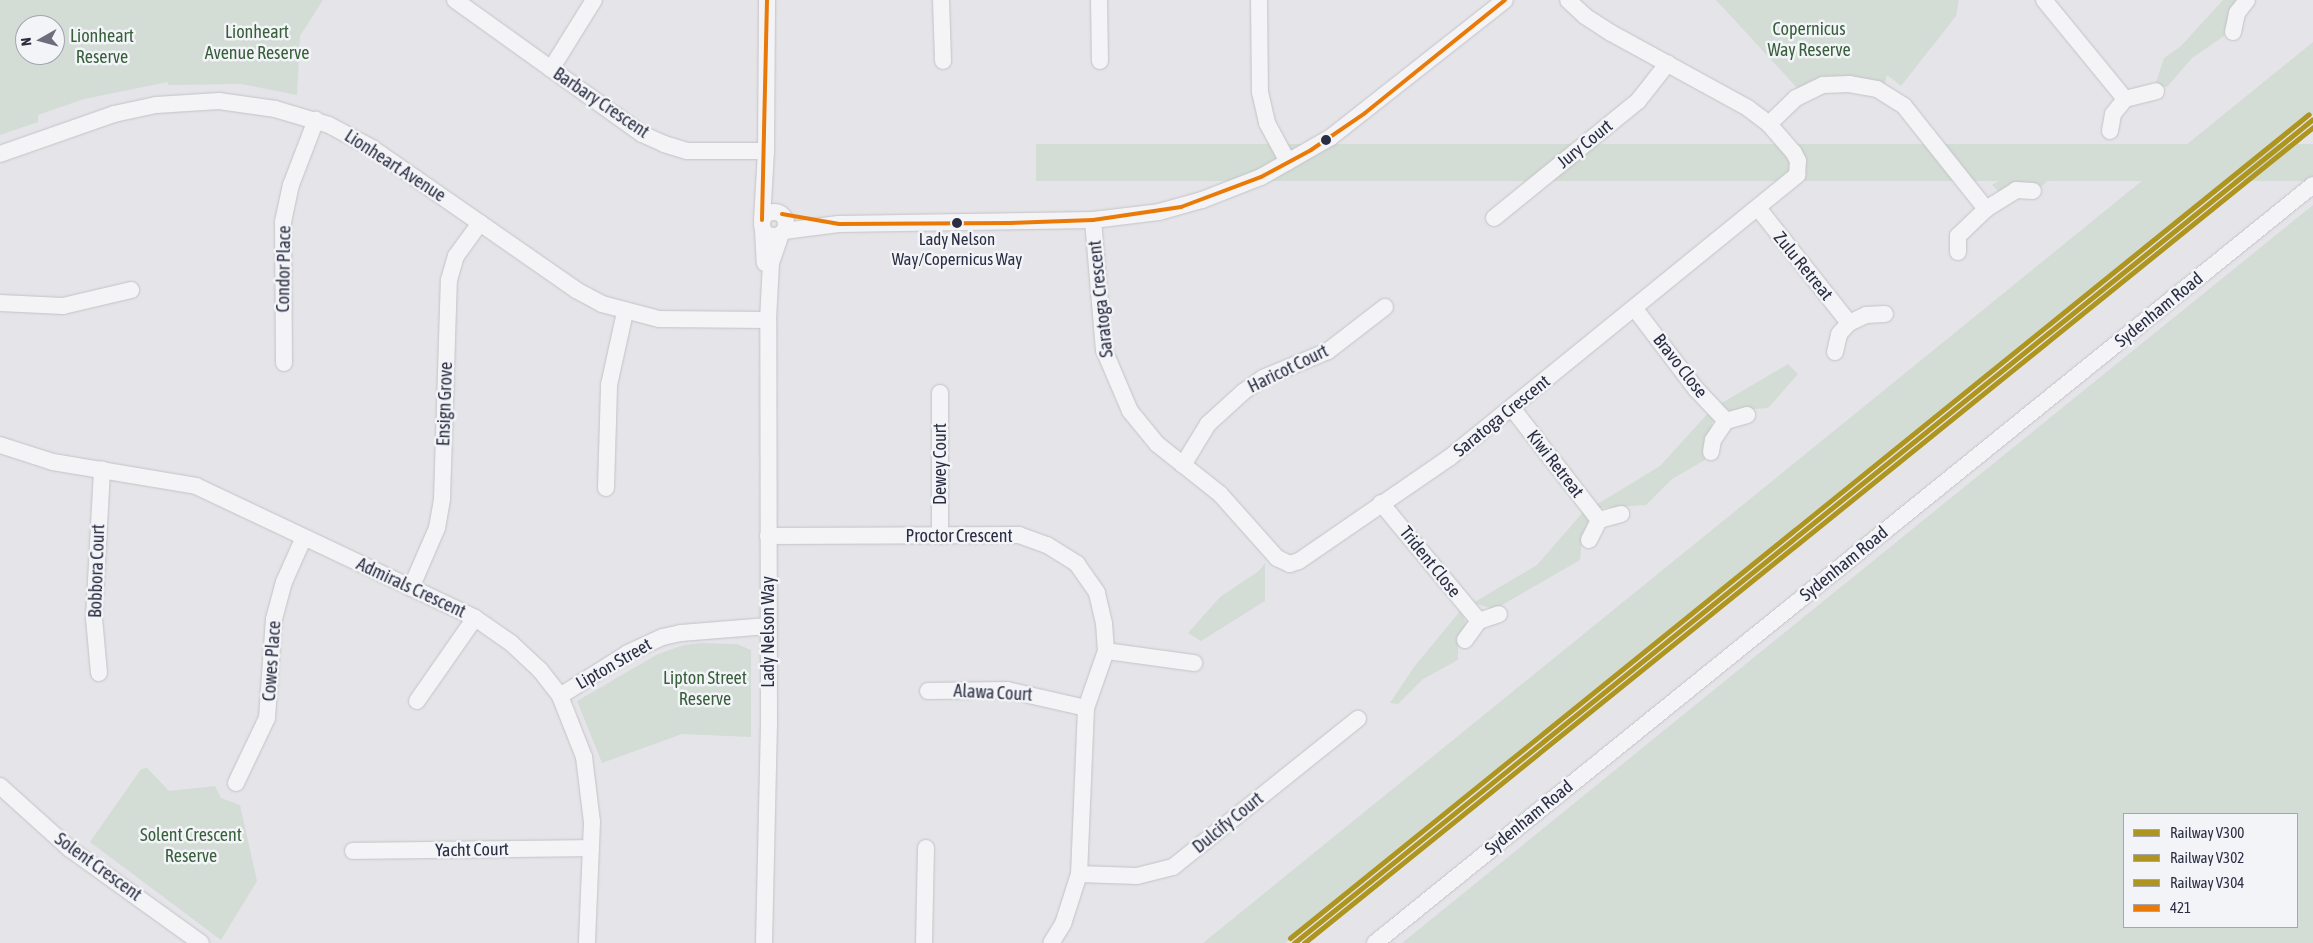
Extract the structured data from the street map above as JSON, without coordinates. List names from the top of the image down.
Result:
{
  "streets": {
    "street": [
      "Barbary Crescent",
      "Jury Court",
      "Lionheart Avenue",
      "Zulu Retreat",
      "Condor Place",
      "Saratoga Crescent",
      "Sydenham Road",
      "Bravo Close",
      "Haricot Court",
      "Ensign Grove",
      "Dewey Court",
      "Kiwi Retreat",
      "Proctor Crescent",
      "Trident Close",
      "Bobbora Court",
      "Admirals Crescent",
      "Lady Nelson Way",
      "Cowes Place",
      "Lipton Street",
      "Alawa Court",
      "Dulcify Court",
      "Yacht Court",
      "Solent Crescent"
    ]
  },
  "crossings": [
    ["Barbary Crescent", "Lady Nelson Way"],
    ["Jury Court", "Saratoga Crescent"],
    ["Lionheart Avenue", "Condor Place"],
    ["Lionheart Avenue", "Ensign Grove"],
    ["Lionheart Avenue", "Lady Nelson Way"],
    ["Zulu Retreat", "Saratoga Crescent"],
    ["Saratoga Crescent", "Bravo Close"],
    ["Saratoga Crescent", "Haricot Court"],
    ["Saratoga Crescent", "Kiwi Retreat"],
    ["Saratoga Crescent", "Trident Close"],
    ["Ensign Grove", "Admirals Crescent"],
    ["Dewey Court", "Proctor Crescent"],
    ["Proctor Crescent", "Lady Nelson Way"],
    ["Proctor Crescent", "Alawa Court"],
    ["Proctor Crescent", "Dulcify Court"],
    ["Bobbora Court", "Admirals Crescent"],
    ["Admirals Crescent", "Cowes Place"],
    ["Admirals Crescent", "Lipton Street"],
    ["Admirals Crescent", "Yacht Court"],
    ["Lady Nelson Way", "Lipton Street"]
  ],
  "parks": [
    "Copernicus Way Reserve",
    "Lionheart Avenue Reserve",
    "Lionheart Reserve",
    "Lipton Street Reserve",
    "Solent Crescent Reserve"
  ],
  "places": ["Lady Nelson Way/Copernicus Way"],
  "lines": [
    "transit line 421",
    "rail line V304",
    "rail line V300",
    "rail line V302"
  ],
  "legend": [
    "Railway V300",
    "Railway V302",
    "Railway V304",
    "421"
  ],
  "north": "left"
}
